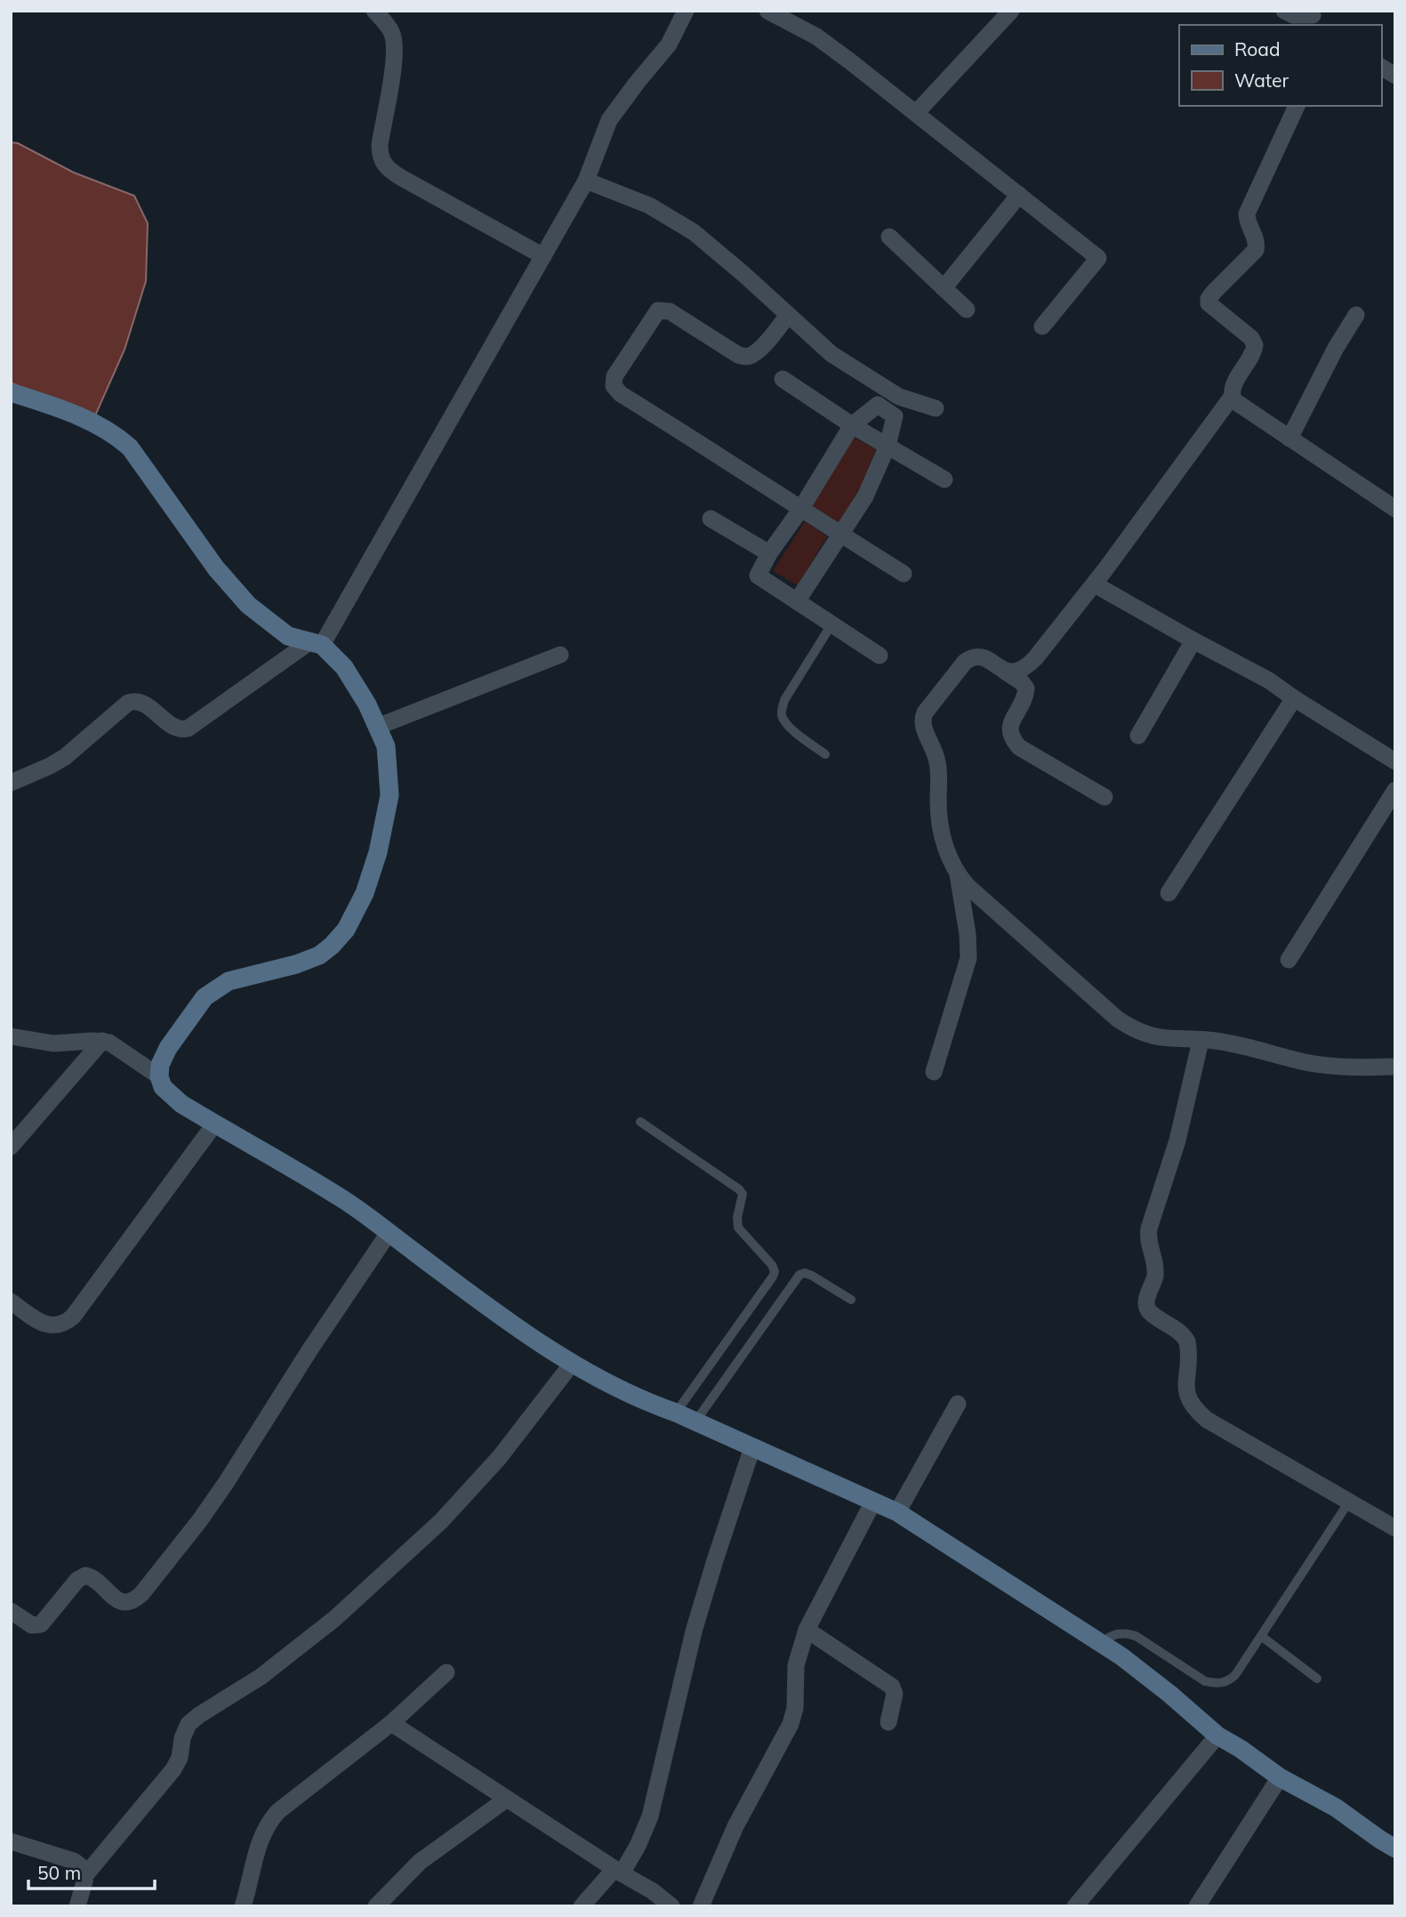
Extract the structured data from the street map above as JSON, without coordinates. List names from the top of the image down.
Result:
{
  "legend": ["Road", "Water"],
  "scale_bar": "50 m"
}
